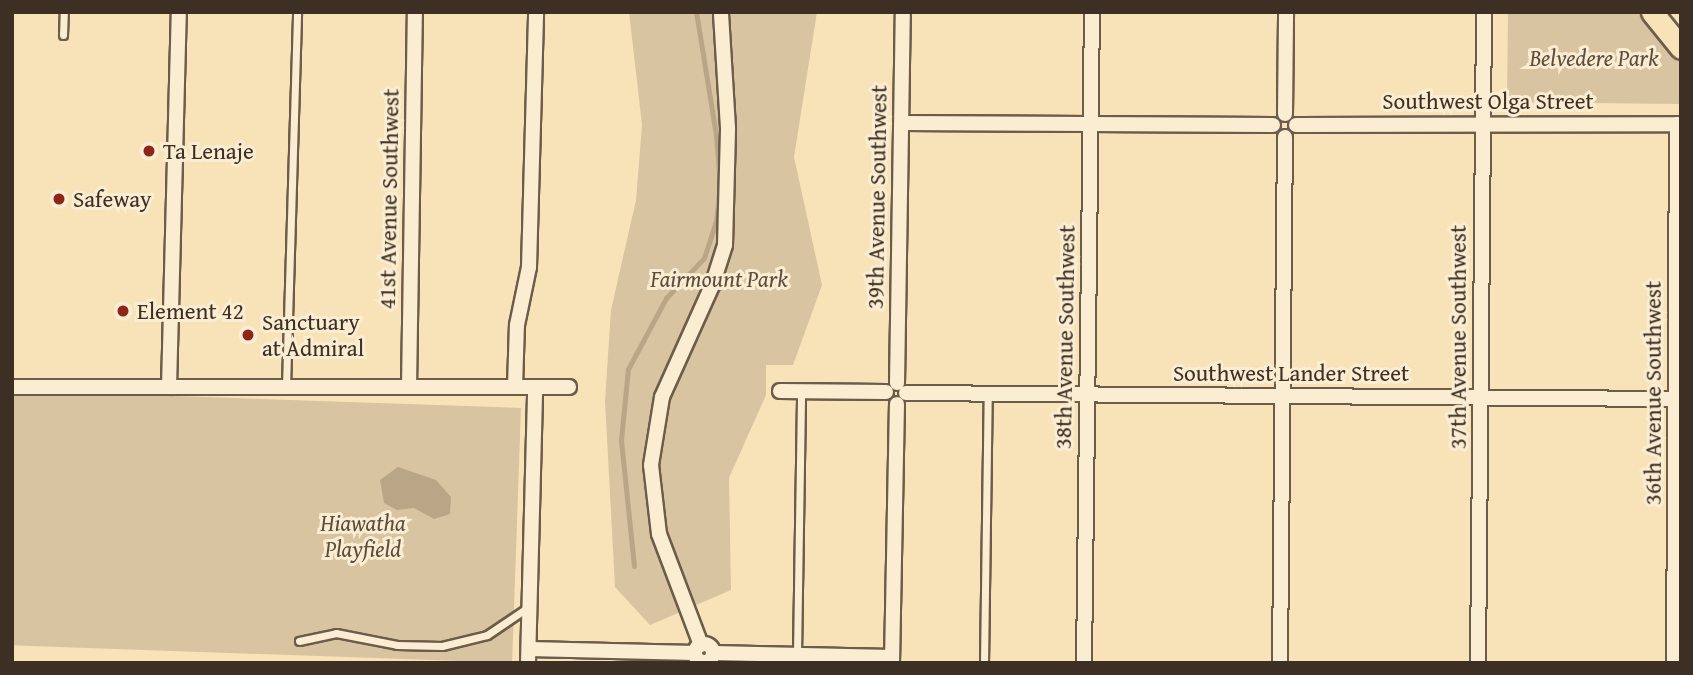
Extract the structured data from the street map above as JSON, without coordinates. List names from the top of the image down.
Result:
{
  "streets": {
    "street": [
      "Southwest Olga Street",
      "39th Avenue Southwest",
      "41st Avenue Southwest",
      "38th Avenue Southwest",
      "37th Avenue Southwest",
      "Southwest Lander Street",
      "36th Avenue Southwest"
    ]
  },
  "crossings": [
    ["Southwest Olga Street", "37th Avenue Southwest"],
    ["Southwest Olga Street", "36th Avenue Southwest"],
    ["39th Avenue Southwest", "Southwest Lander Street"],
    ["38th Avenue Southwest", "Southwest Lander Street"],
    ["37th Avenue Southwest", "Southwest Lander Street"],
    ["Southwest Lander Street", "36th Avenue Southwest"]
  ],
  "parks": ["Belvedere Park", "Fairmount Park", "Hiawatha Playfield"],
  "places": [
    "Ta Lenaje",
    "Safeway",
    "Element 42",
    "Sanctuary at Admiral"
  ]
}
